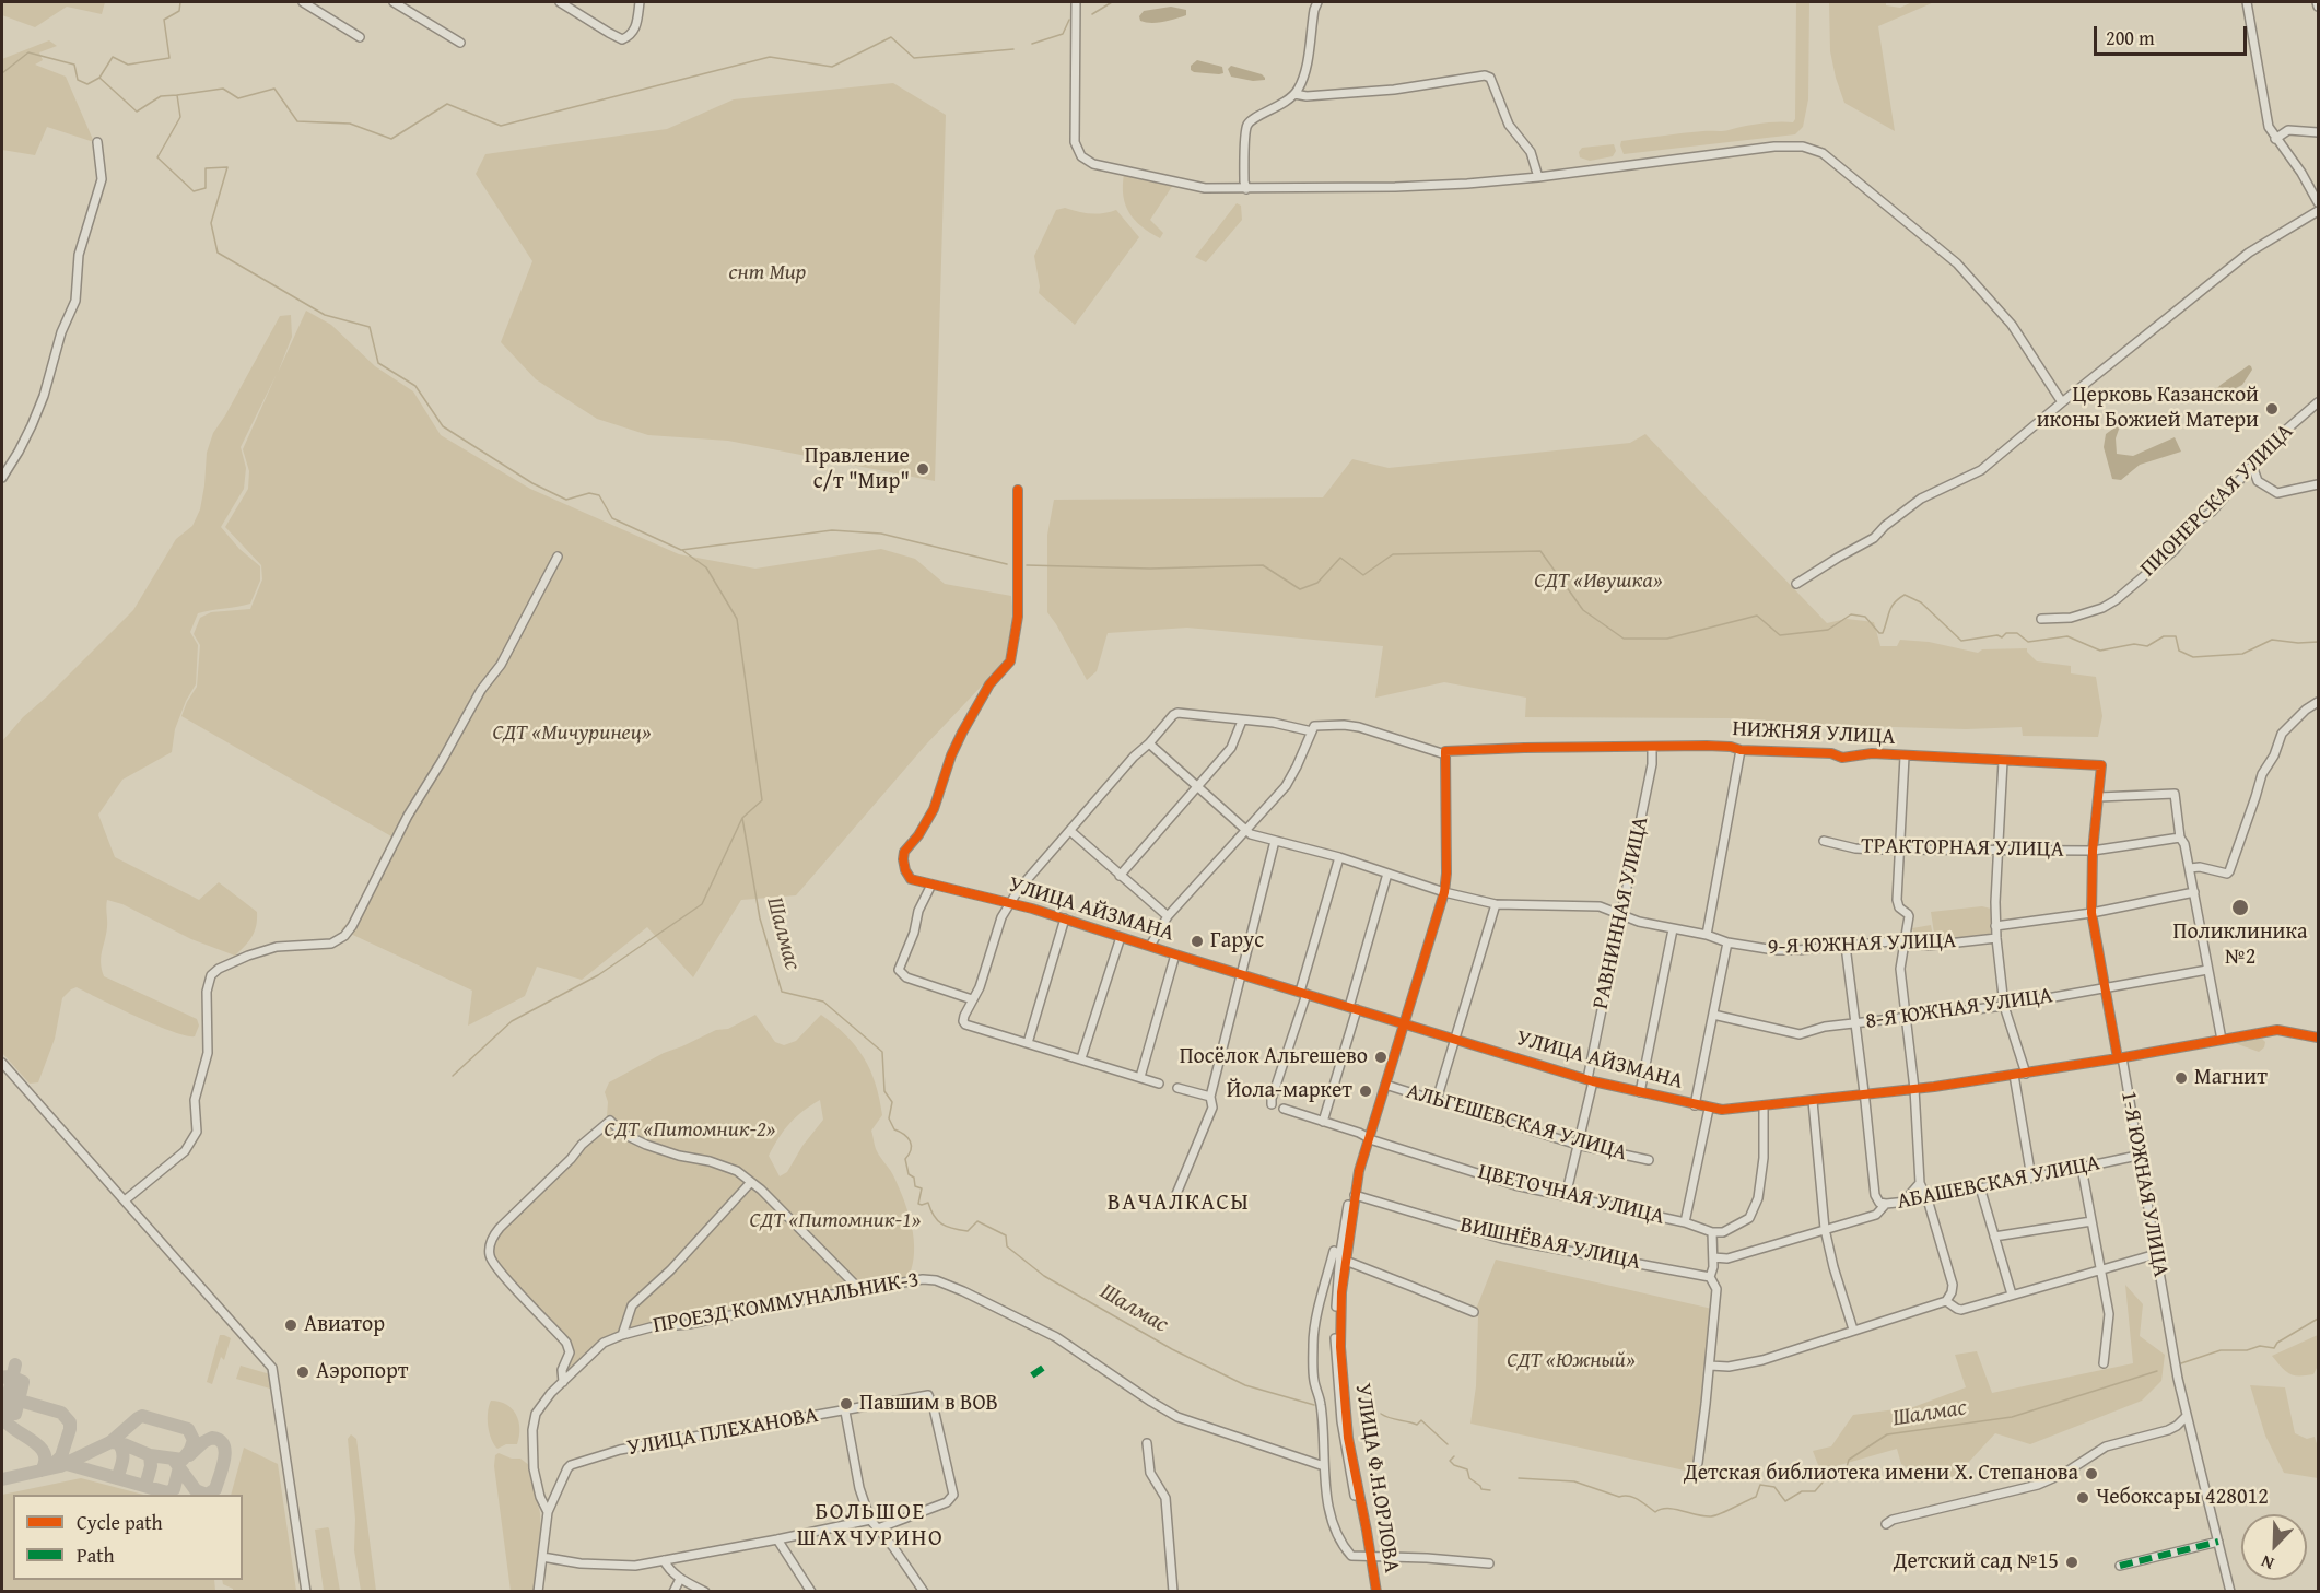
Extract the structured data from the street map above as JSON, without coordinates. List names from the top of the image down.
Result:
{
  "streets": {
    "street": [
      "ПИОНЕРСКАЯ УЛИЦА",
      "НИЖНЯЯ УЛИЦА",
      "ТРАКТОРНАЯ УЛИЦА",
      "УЛИЦА АЙЗМАНА",
      "РАВНИННАЯ УЛИЦА",
      "9-Я ЮЖНАЯ УЛИЦА",
      "8-Я ЮЖНАЯ УЛИЦА",
      "АЛЬГЕШЕВСКАЯ УЛИЦА",
      "АБАШЕВСКАЯ УЛИЦА",
      "1-Я ЮЖНАЯ УЛИЦА",
      "ЦВЕТОЧНАЯ УЛИЦА",
      "ВИШНЁВАЯ УЛИЦА",
      "ПРОЕЗД КОММУНАЛЬНИК-3",
      "УЛИЦА ПЛЕХАНОВА",
      "УЛИЦА Ф.Н.ОРЛОВА"
    ]
  },
  "crossings": [
    ["НИЖНЯЯ УЛИЦА", "РАВНИННАЯ УЛИЦА"],
    ["НИЖНЯЯ УЛИЦА", "9-Я ЮЖНАЯ УЛИЦА"],
    ["НИЖНЯЯ УЛИЦА", "1-Я ЮЖНАЯ УЛИЦА"],
    ["ТРАКТОРНАЯ УЛИЦА", "1-Я ЮЖНАЯ УЛИЦА"],
    ["УЛИЦА АЙЗМАНА", "РАВНИННАЯ УЛИЦА"],
    ["УЛИЦА АЙЗМАНА", "1-Я ЮЖНАЯ УЛИЦА"],
    ["УЛИЦА АЙЗМАНА", "УЛИЦА Ф.Н.ОРЛОВА"],
    ["РАВНИННАЯ УЛИЦА", "9-Я ЮЖНАЯ УЛИЦА"],
    ["РАВНИННАЯ УЛИЦА", "АЛЬГЕШЕВСКАЯ УЛИЦА"],
    ["РАВНИННАЯ УЛИЦА", "ЦВЕТОЧНАЯ УЛИЦА"],
    ["8-Я ЮЖНАЯ УЛИЦА", "1-Я ЮЖНАЯ УЛИЦА"],
    ["АЛЬГЕШЕВСКАЯ УЛИЦА", "УЛИЦА Ф.Н.ОРЛОВА"],
    ["АБАШЕВСКАЯ УЛИЦА", "1-Я ЮЖНАЯ УЛИЦА"],
    ["ЦВЕТОЧНАЯ УЛИЦА", "УЛИЦА Ф.Н.ОРЛОВА"],
    ["ВИШНЁВАЯ УЛИЦА", "УЛИЦА Ф.Н.ОРЛОВА"],
    ["ПРОЕЗД КОММУНАЛЬНИК-3", "УЛИЦА ПЛЕХАНОВА"]
  ],
  "districts": ["ВАЧАЛКАСЫ", "БОЛЬШОЕ ШАХЧУРИНО"],
  "water": ["Шалмас"],
  "parks": [
    "снт Мир",
    "СДТ «Ивушка»",
    "СДТ «Мичуринец»",
    "СДТ «Питомник-2»",
    "СДТ «Питомник-1»",
    "СДТ «Южный»"
  ],
  "places": [
    "Церковь Казанской иконы Божией Матери",
    "Правление с/т \"Мир\"",
    "Поликлиника №2",
    "Гарус",
    "Посёлок Альгешево",
    "Магнит",
    "Йола-маркет",
    "Авиатор",
    "Аэропорт",
    "Павшим в ВОВ",
    "Детская библиотека имени Х. Степанова",
    "Чебоксары 428012",
    "Детский сад №15"
  ],
  "legend": ["Cycle path", "Path"],
  "scale_bar": "200 m",
  "north": "bottom left"
}
